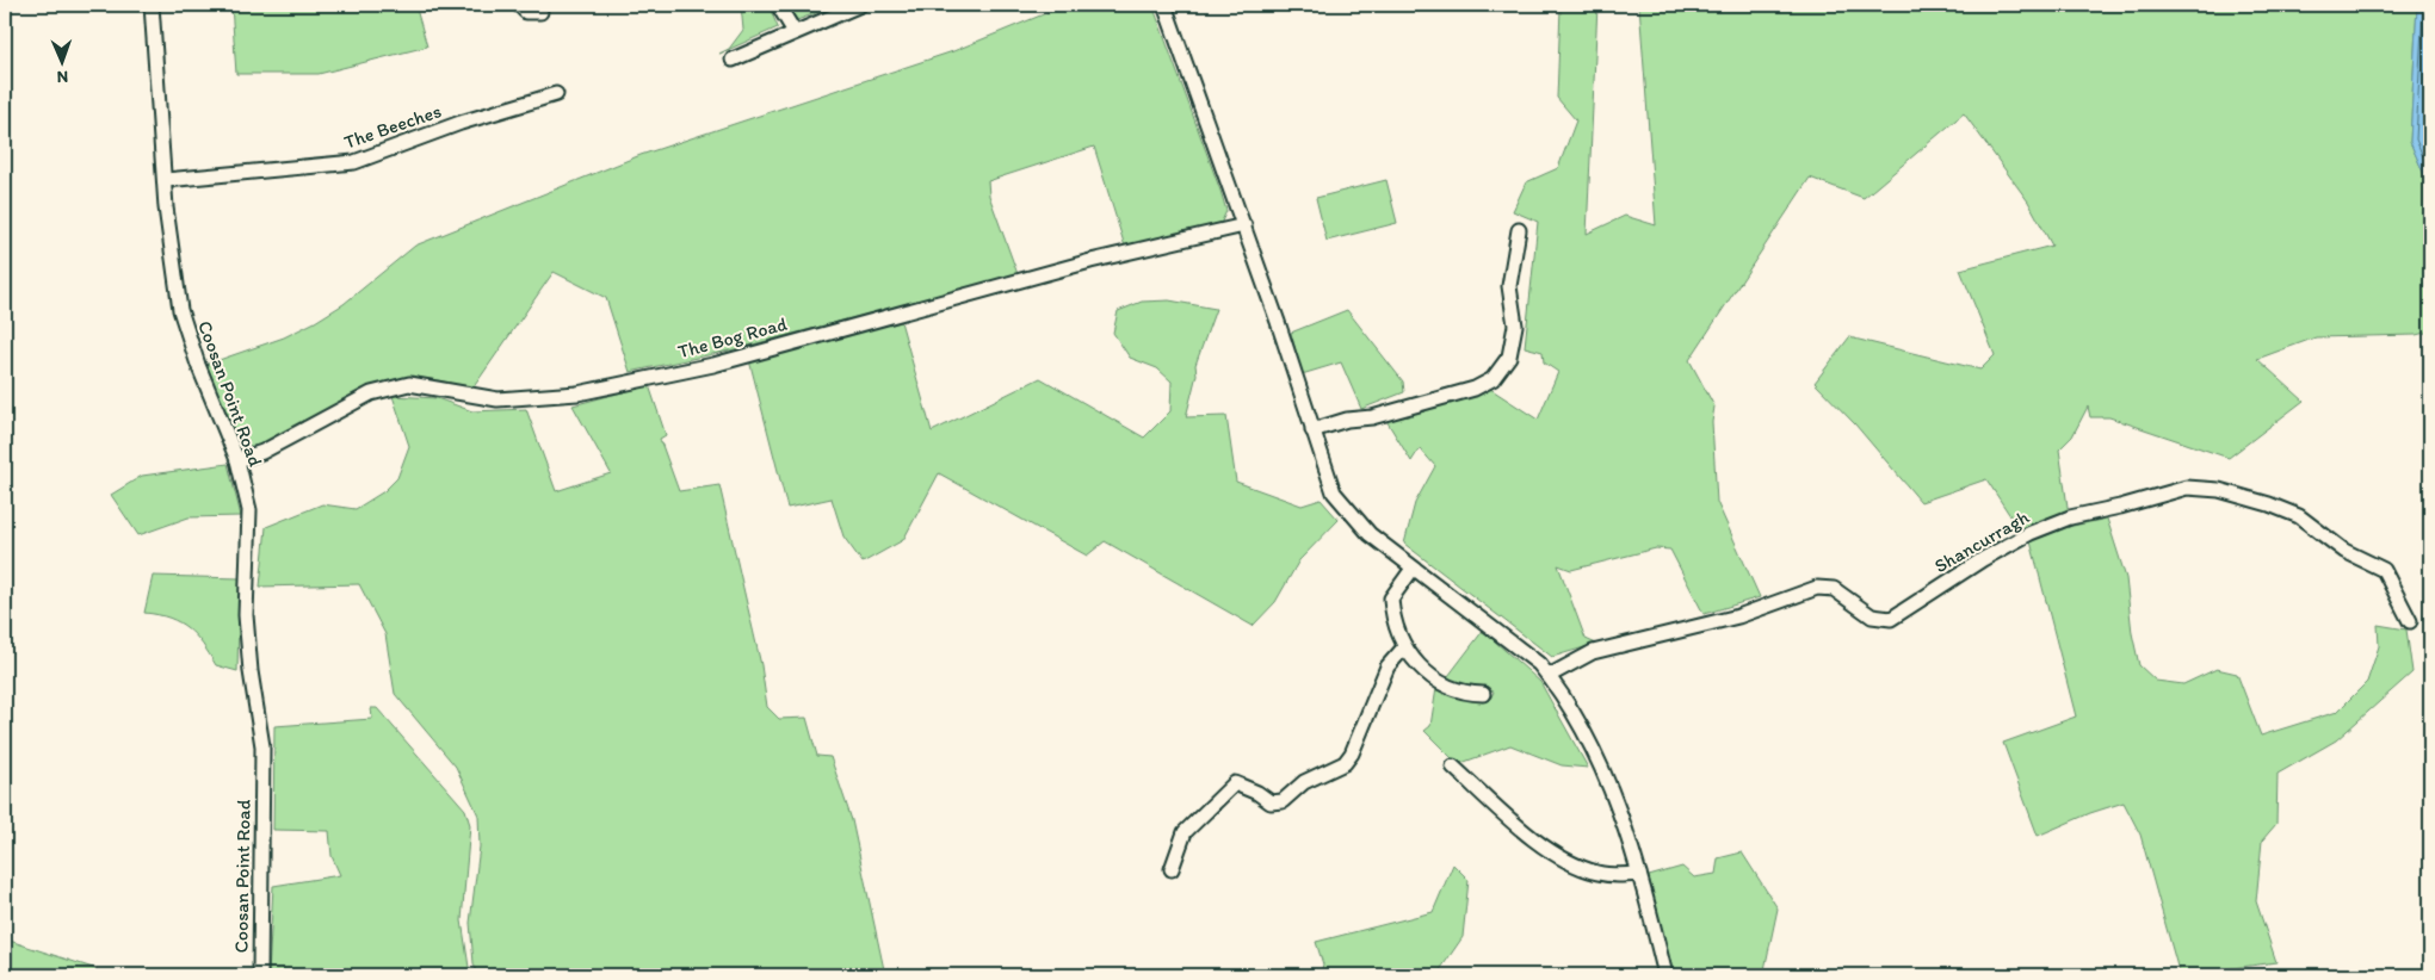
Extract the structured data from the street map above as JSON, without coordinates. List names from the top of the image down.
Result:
{
  "streets": {
    "street": [
      "The Beeches",
      "The Bog Road",
      "Coosan Point Road",
      "Shancurragh"
    ]
  },
  "crossings": [
    ["The Beeches", "Coosan Point Road"],
    ["The Bog Road", "Coosan Point Road"]
  ],
  "north": "bottom"
}
